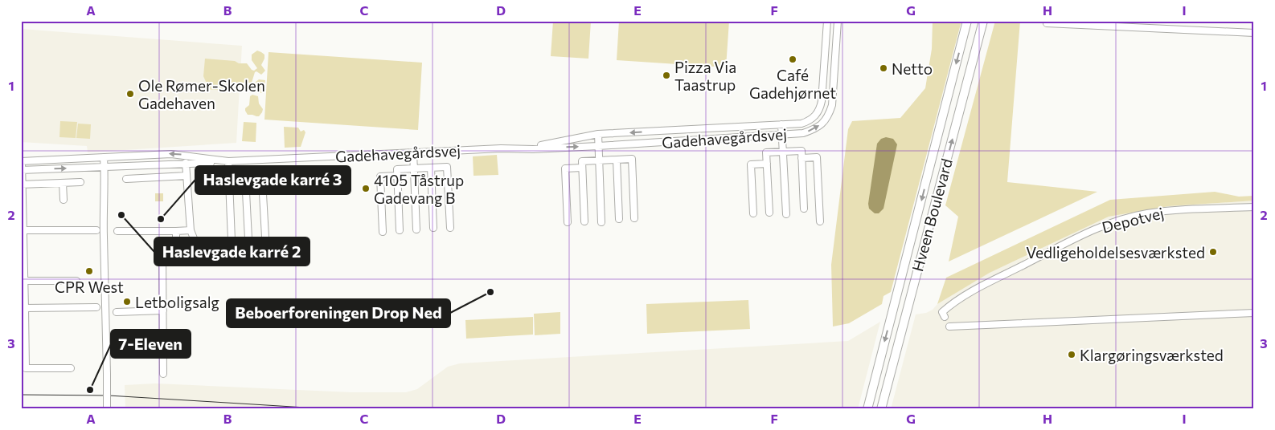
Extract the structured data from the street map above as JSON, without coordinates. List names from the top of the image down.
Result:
{
  "streets": {
    "street": ["Gadehavegårdsvej", "Hveen Boulevard", "Depotvej"]
  },
  "places": [
    "Café Gadehjørnet",
    "Netto",
    "Pizza Via Taastrup",
    "Ole Rømer-Skolen Gadehaven",
    "4105 Tåstrup Gadevang B",
    "Haslevgade karré 2",
    "Haslevgade karré 3",
    "Vedligeholdelsesværksted",
    "CPR West",
    "Beboerforeningen Drop Ned",
    "Letboligsalg",
    "Klargøringsværksted",
    "7-Eleven"
  ],
  "grid": {
    "columns": [
      "A",
      "B",
      "C",
      "D",
      "E",
      "F",
      "G",
      "H",
      "I"
    ],
    "rows": ["1", "2", "3"]
  }
}
